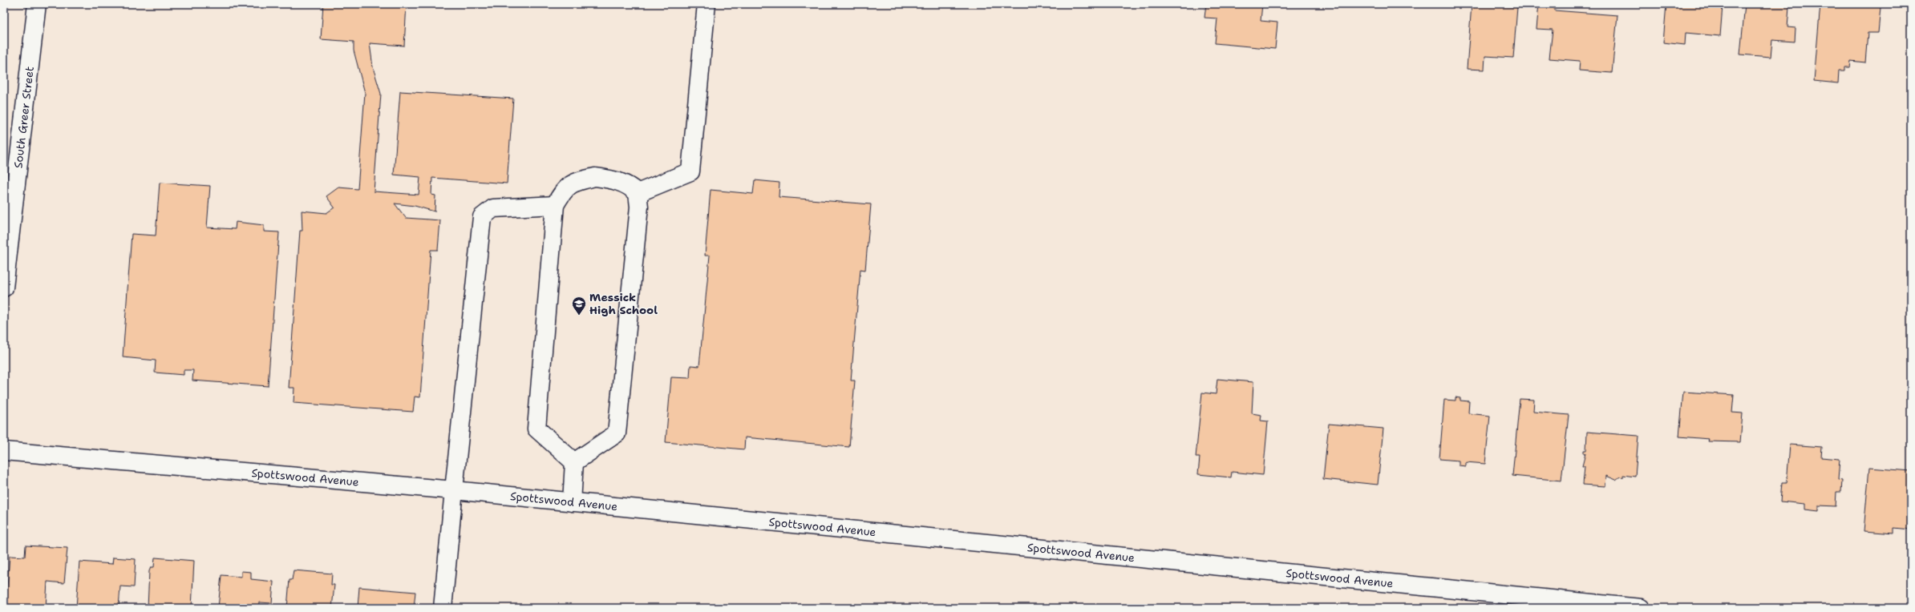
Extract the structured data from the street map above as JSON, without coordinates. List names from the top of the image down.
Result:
{
  "streets": {
    "street": ["South Greer Street", "Spottswood Avenue"]
  },
  "places": {
    "school or university": ["Messick High School"]
  }
}
